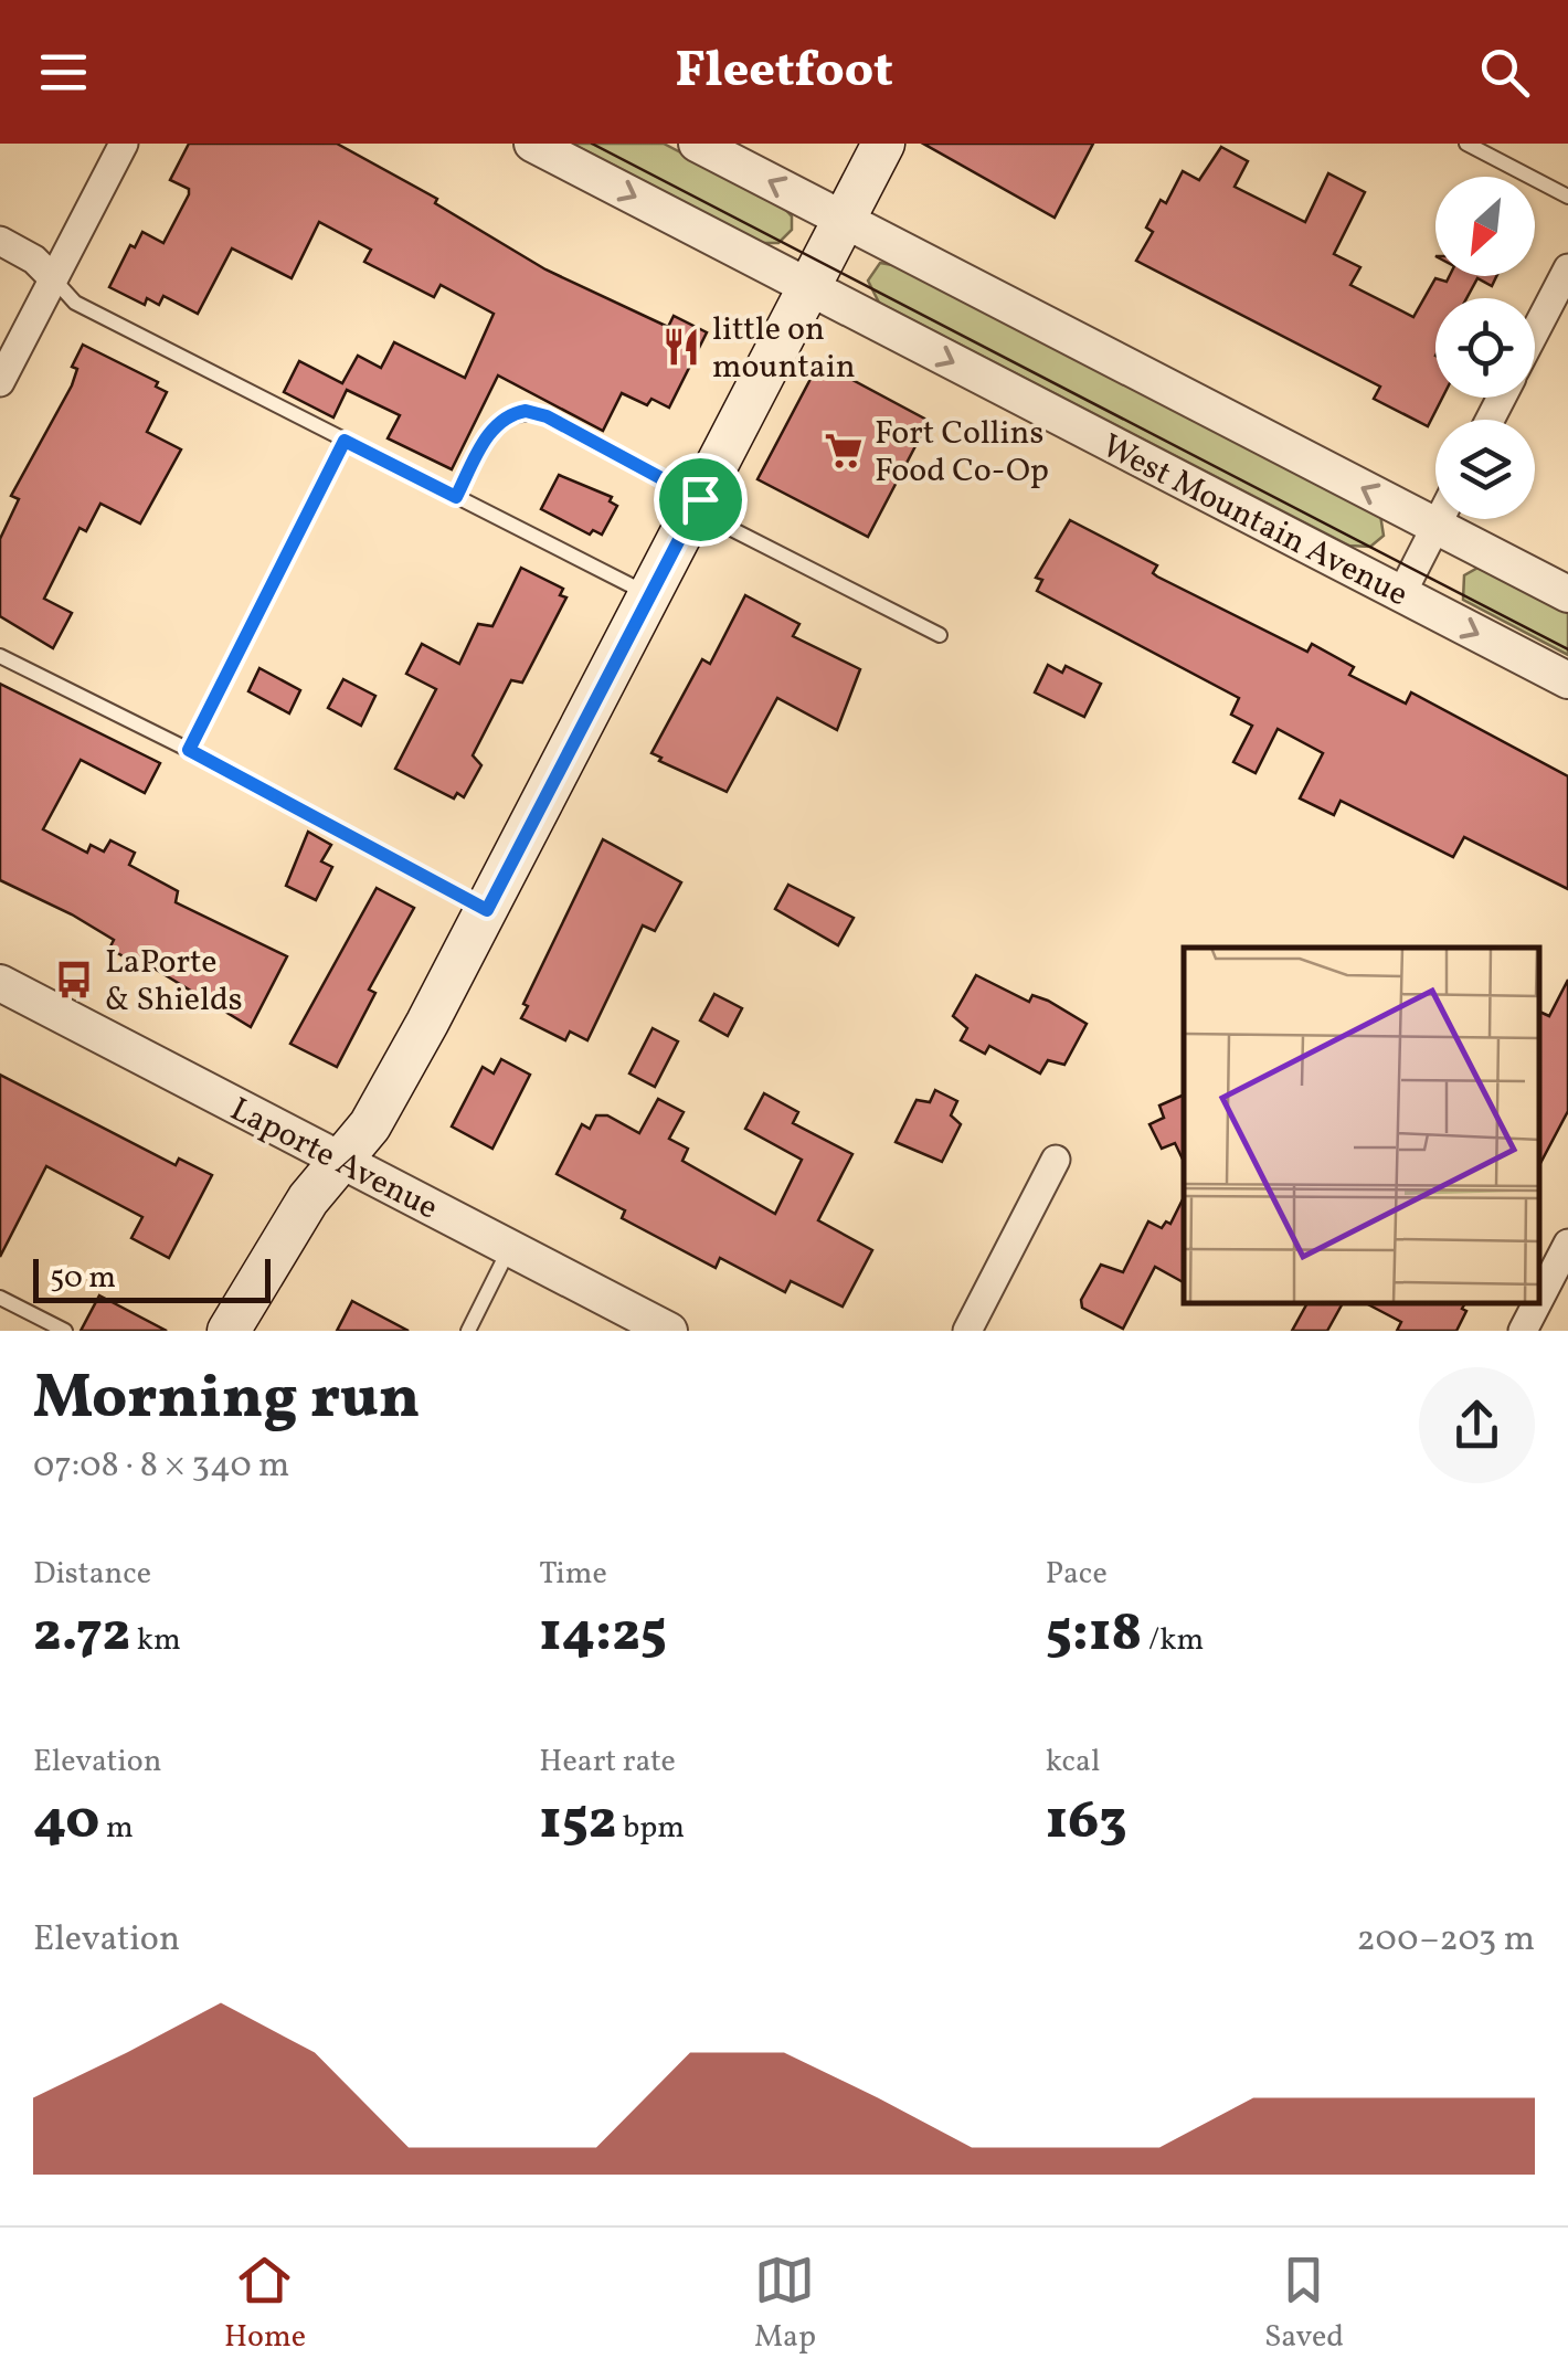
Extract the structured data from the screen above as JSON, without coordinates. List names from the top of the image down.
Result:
{
  "streets": {
    "street": ["West Mountain Avenue", "Laporte Avenue"]
  },
  "places": {
    "restaurant": ["little on mountain"],
    "supermarket": ["Fort Collins Food Co-Op"],
    "bus stop": ["LaPorte & Shields"]
  },
  "scale_bar": "50 m",
  "north": "bottom left",
  "page": {
    "header": "Fleetfoot",
    "scale": "50 m",
    "heading": ["Morning run", "07:08 · 8 × 340 m"],
    "stats": [
      ["Distance", "2.72 km"],
      ["Time", "14:25"],
      ["Pace", "5:18 /km"],
      ["Elevation", "40 m"],
      ["Heart rate", "152 bpm"],
      ["kcal", "163"]
    ],
    "chart": ["Elevation", "200–203 m"],
    "tabs": ["Home", "Map", "Saved"]
  }
}
